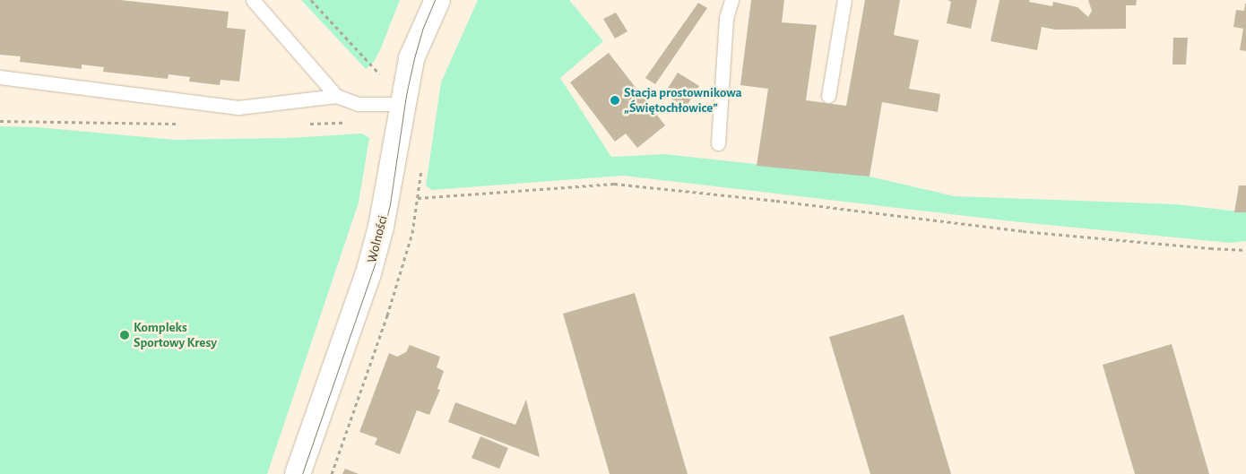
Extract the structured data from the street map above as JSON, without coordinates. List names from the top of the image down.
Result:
{
  "streets": {
    "street": ["Wolności"]
  },
  "places": ["Stacja prostownikowa „Świętochłowice”", "Kompleks Sportowy Kresy"]
}
